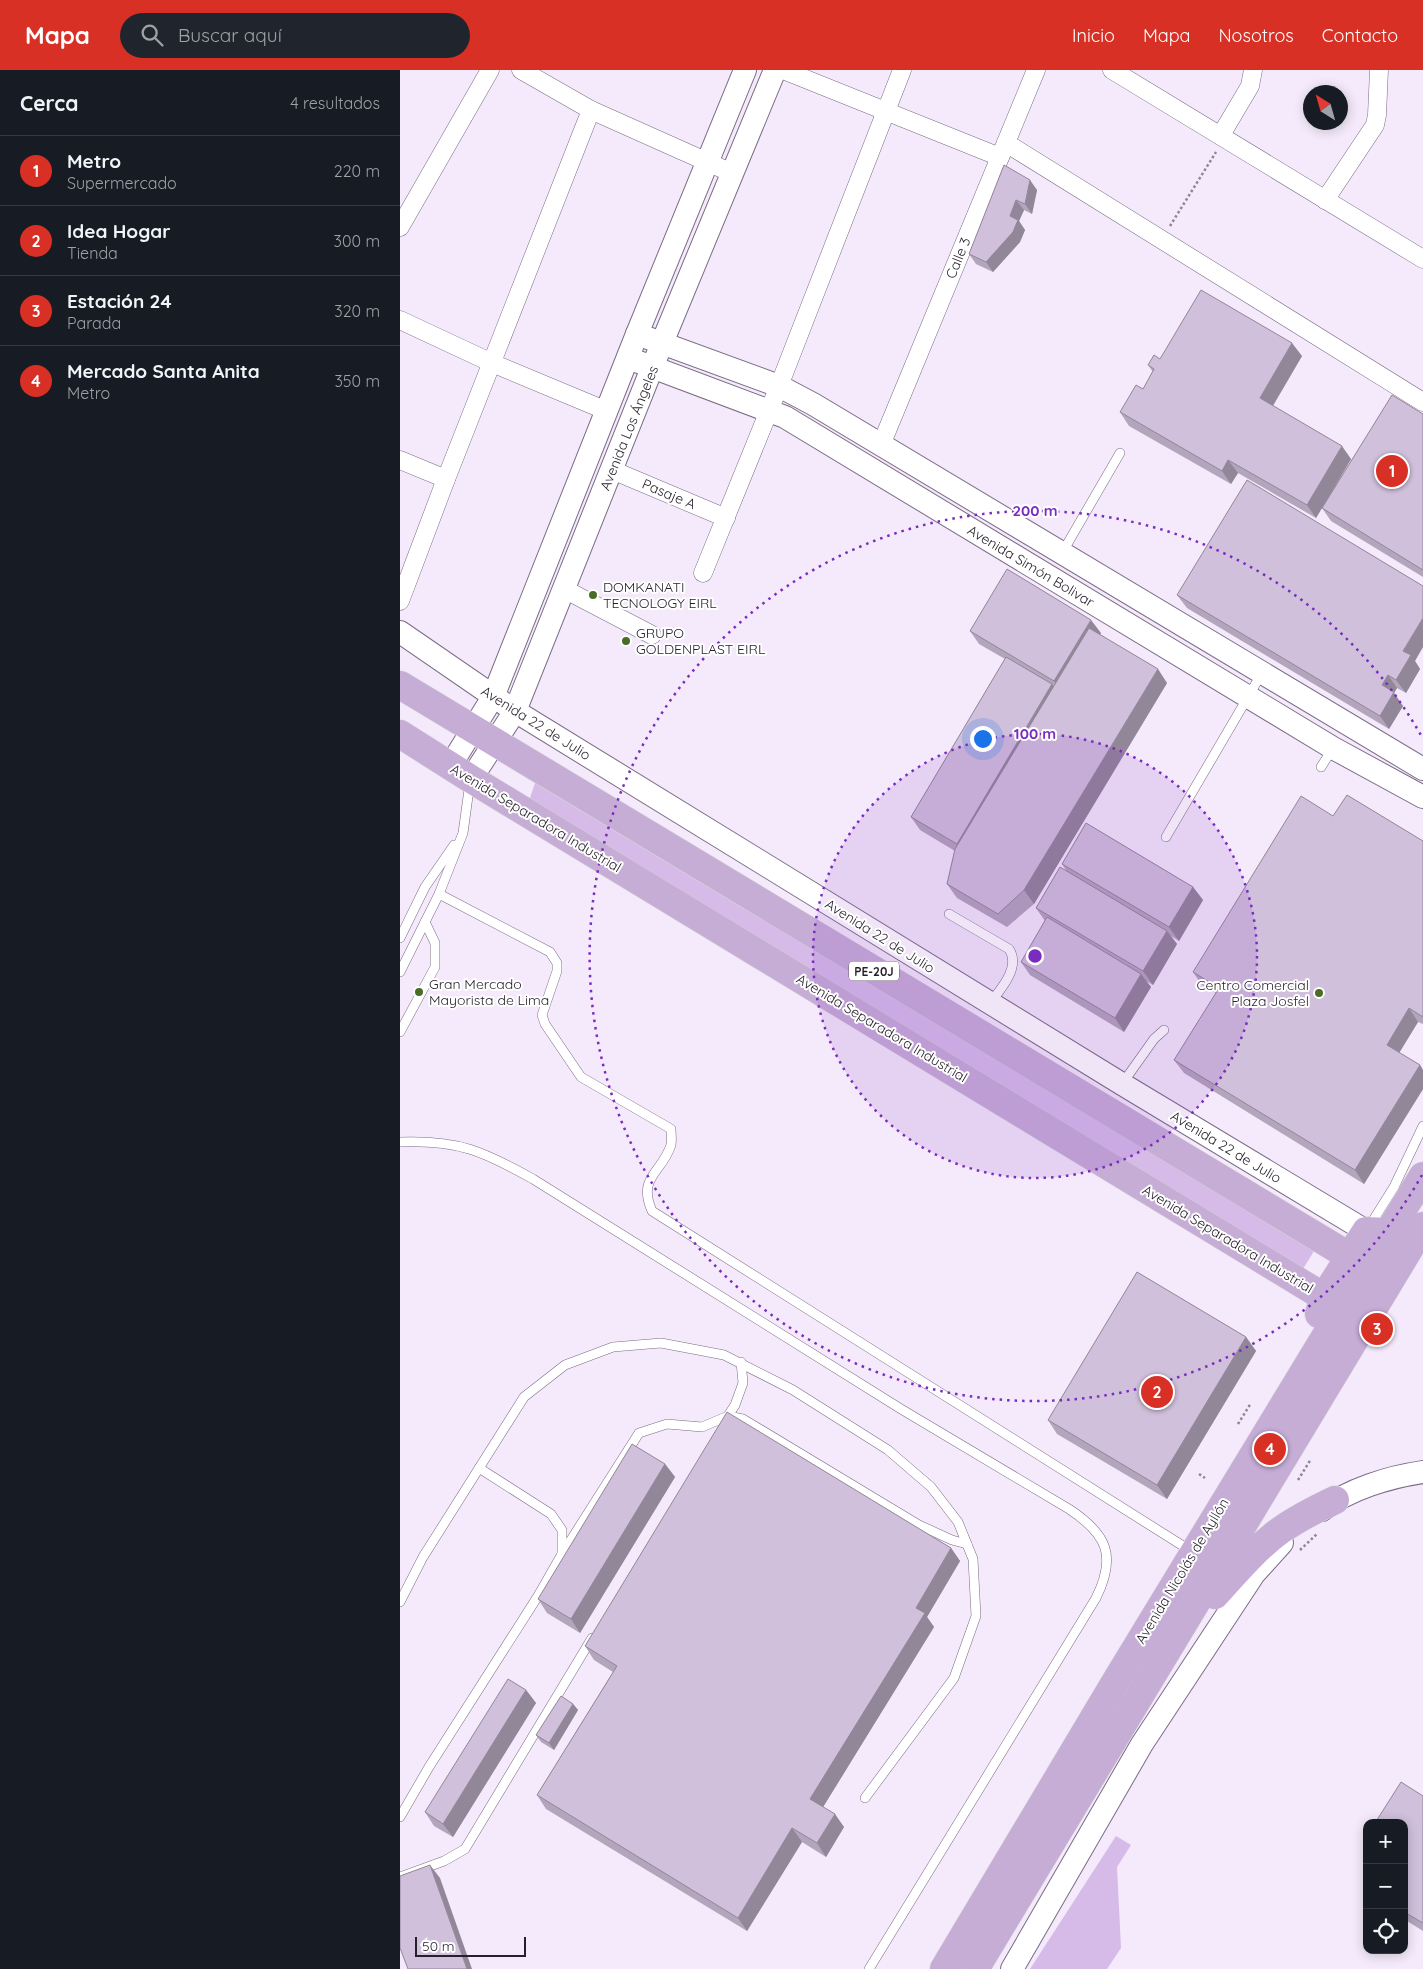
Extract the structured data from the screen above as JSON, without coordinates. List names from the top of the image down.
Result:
{
  "streets": {
    "main road": ["Avenida Separadora Industrial", "PE-20J", "Avenida Nicolás de Ayllón"],
    "street": [
      "Calle 3",
      "Avenida Los Ángeles",
      "Pasaje A",
      "Avenida Simón Bolivar",
      "Avenida 22 de Julio"
    ]
  },
  "crossings": [
    ["Calle 3", "Avenida Simón Bolivar"],
    ["Avenida Los Ángeles", "Pasaje A"],
    ["Avenida Los Ángeles", "Avenida Simón Bolivar"],
    ["Avenida Los Ángeles", "Avenida 22 de Julio"],
    ["Avenida Los Ángeles", "Avenida Separadora Industrial"],
    ["Avenida Los Ángeles", "PE-20J"],
    ["Avenida 22 de Julio", "Avenida Separadora Industrial"],
    ["Avenida 22 de Julio", "Avenida Nicolás de Ayllón"],
    ["Avenida Separadora Industrial", "PE-20J"],
    ["Avenida Separadora Industrial", "Avenida Nicolás de Ayllón"]
  ],
  "places": [
    "DOMKANATI TECNOLOGY EIRL",
    "GRUPO GOLDENPLAST EIRL",
    "Gran Mercado Mayorista de Lima",
    "Centro Comercial Plaza Josfel"
  ],
  "scale_bar": "50 m",
  "north": "top left",
  "page": {
    "header": "Mapa",
    "search": "Buscar aquí",
    "nav": [
      "Inicio",
      "Mapa",
      "Nosotros",
      "Contacto"
    ],
    "heading": ["Cerca", "4 resultados"],
    "list": [
      {
        "mark": "1",
        "name": "Metro",
        "note": "Supermercado",
        "value": "220 m"
      },
      {
        "mark": "2",
        "name": "Idea Hogar",
        "note": "Tienda",
        "value": "300 m"
      },
      {
        "mark": "3",
        "name": "Estación 24",
        "note": "Parada",
        "value": "320 m"
      },
      {
        "mark": "4",
        "name": "Mercado Santa Anita",
        "note": "Metro",
        "value": "350 m"
      }
    ],
    "pins": [
      "1",
      "3",
      "2",
      "4"
    ],
    "map_buttons": ["+", "−"],
    "scale": "50 m"
  },
  "rings": ["200 m", "100 m"]
}
